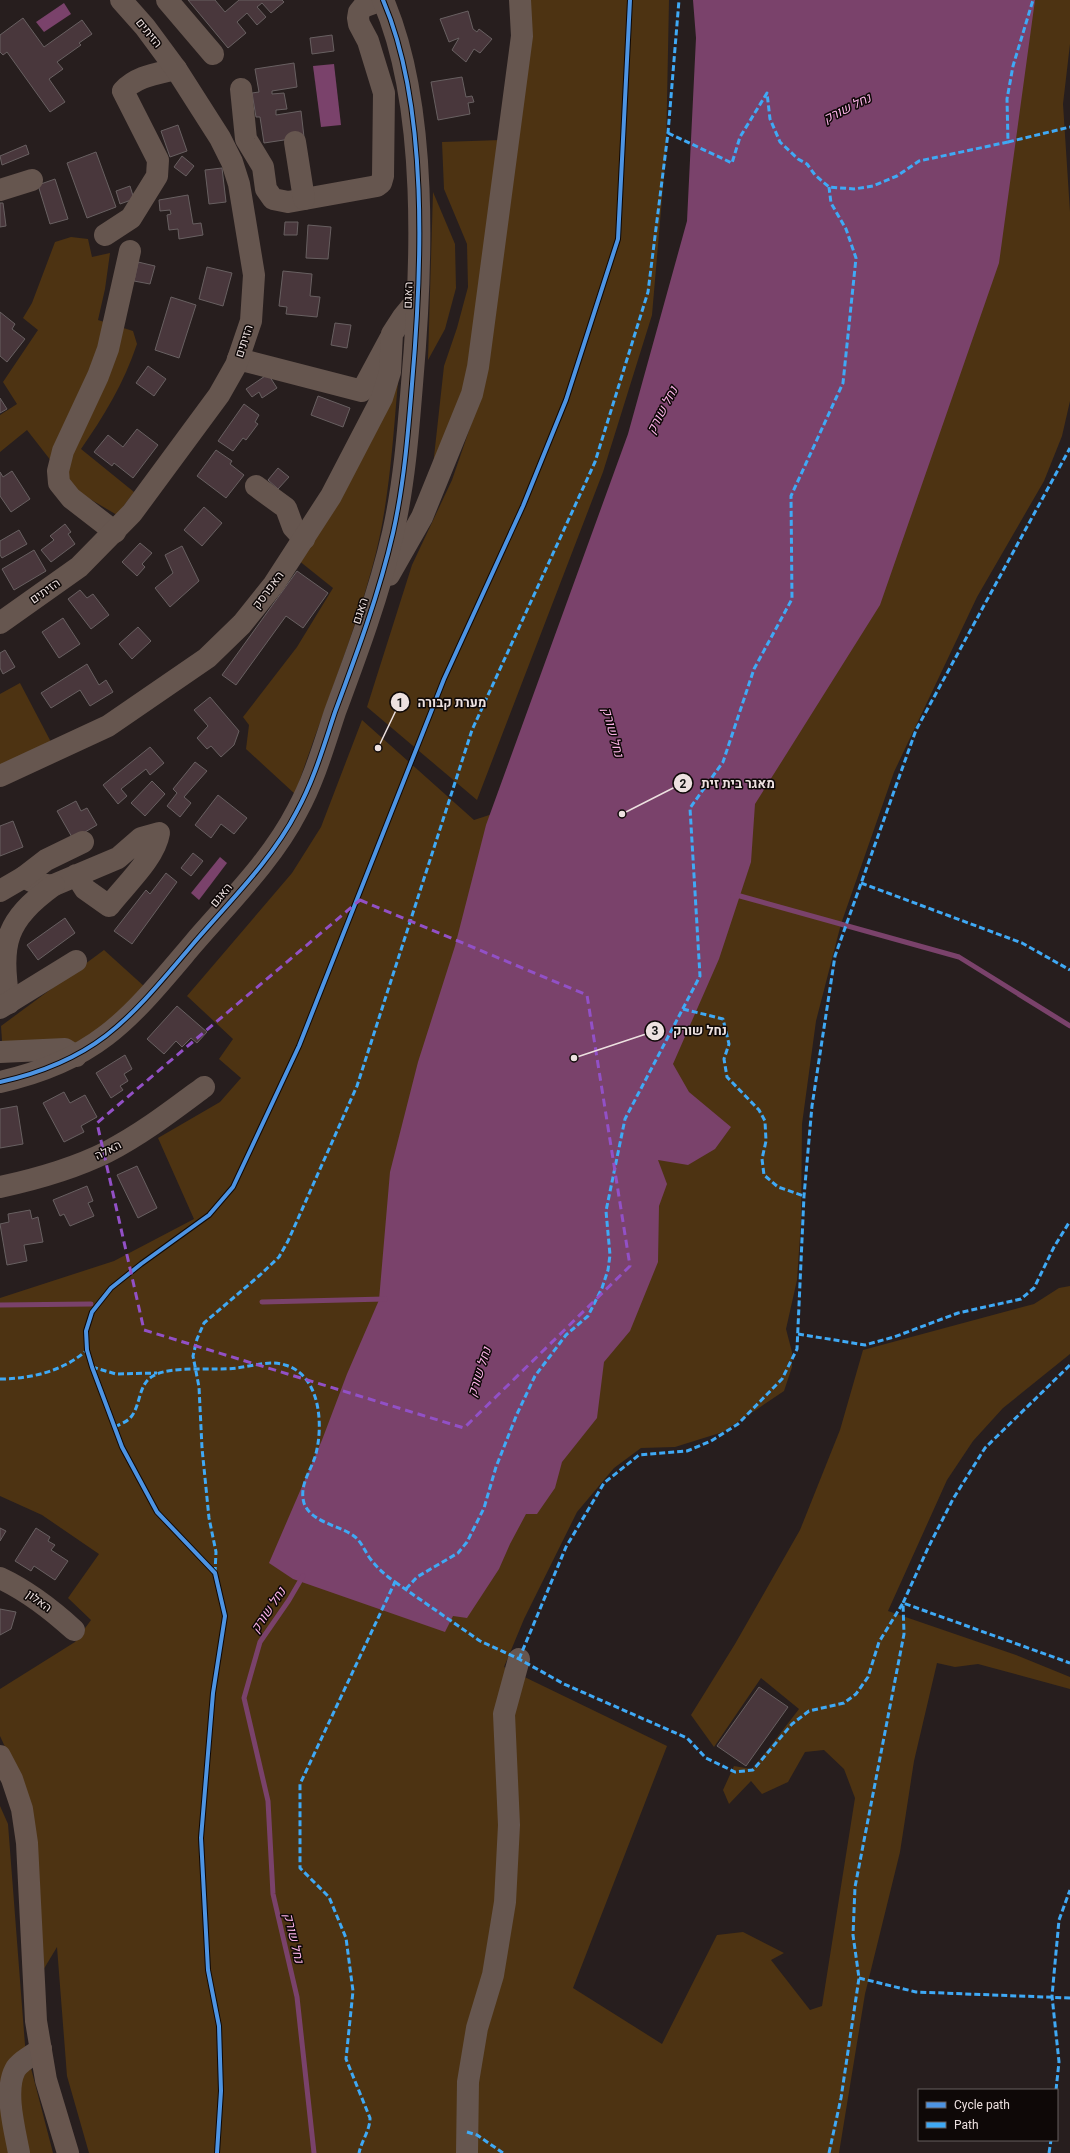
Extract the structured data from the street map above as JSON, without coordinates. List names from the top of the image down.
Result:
{
  "streets": {
    "street": [
      "הזיתים",
      "האגם",
      "האפרסק",
      "האלה",
      "האלון"
    ]
  },
  "crossings": [
    ["האגם", "האפרסק"]
  ],
  "water": ["נחל שורק"],
  "places": ["מערת קבורה", "מאגר בית זית", "נחל שורק"],
  "legend": ["Cycle path", "Path"]
}
